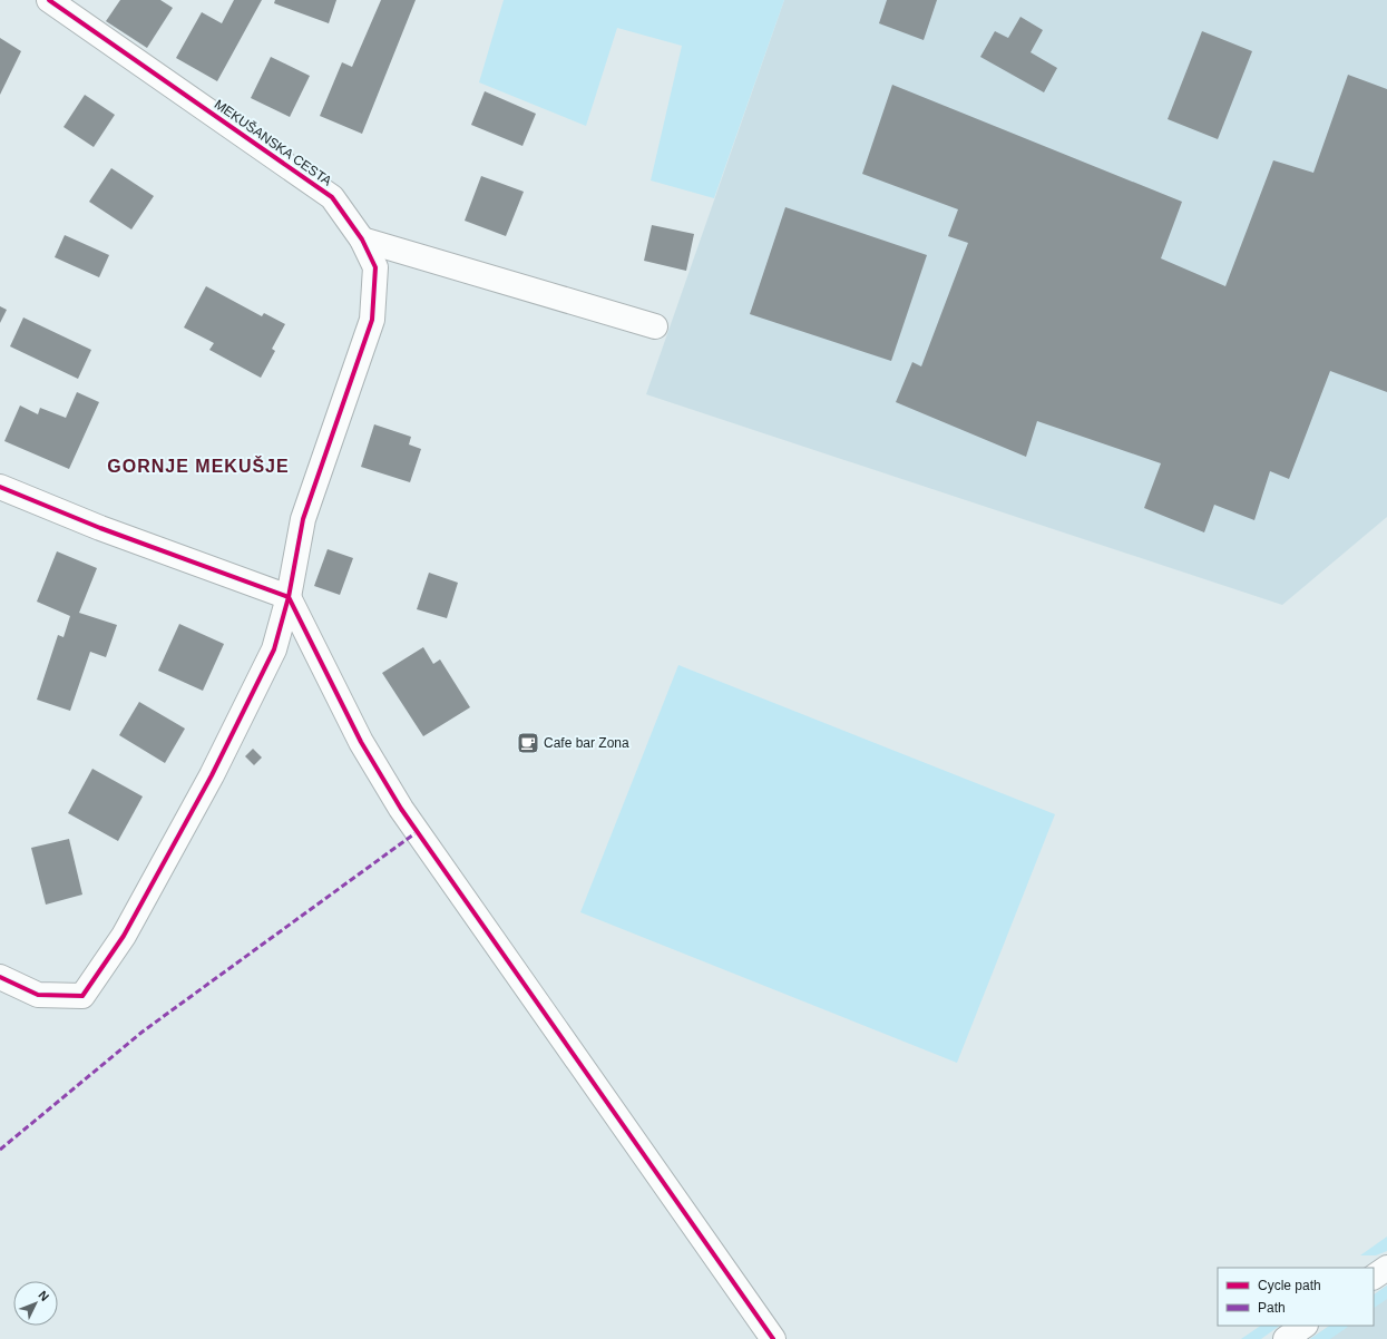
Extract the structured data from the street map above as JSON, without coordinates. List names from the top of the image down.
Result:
{
  "streets": {
    "street": ["MEKUŠANSKA CESTA"]
  },
  "districts": ["GORNJE MEKUŠJE"],
  "places": {
    "cafe": ["Cafe bar Zona"]
  },
  "legend": ["Cycle path", "Path"],
  "north": "top right"
}
